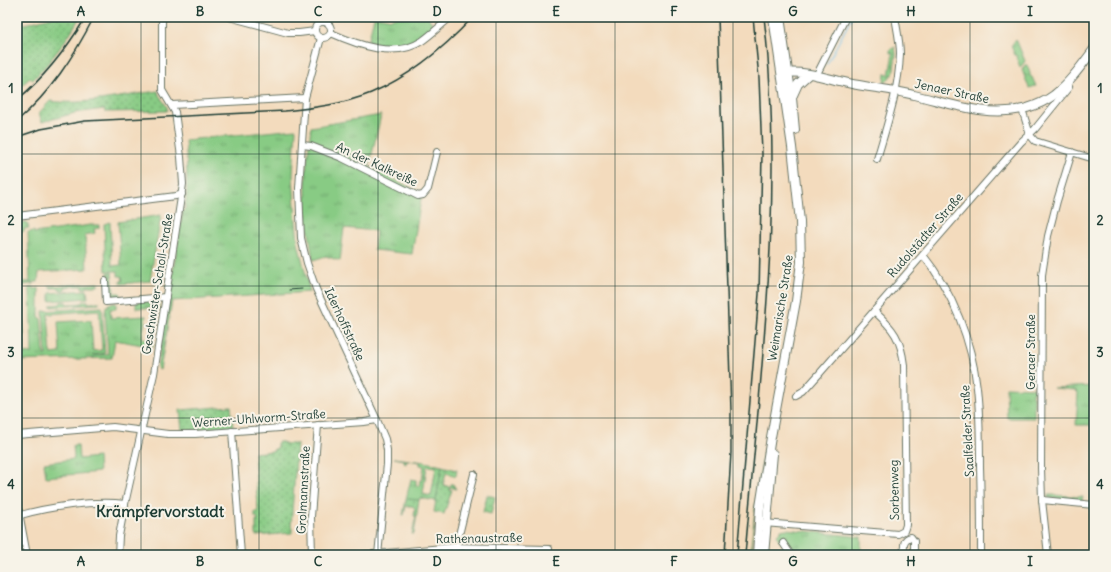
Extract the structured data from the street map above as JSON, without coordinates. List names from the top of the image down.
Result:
{
  "streets": {
    "main road": ["Jenaer Straße", "Weimarische Straße"],
    "street": [
      "An der Kalkreiße",
      "Rudolstädter Straße",
      "Geschwister-Scholl-Straße",
      "Iderhoffstraße",
      "Geraer Straße",
      "Werner-Uhlworm-Straße",
      "Saalfelder Straße",
      "Grolmannstraße",
      "Sorbenweg",
      "Rathenaustraße"
    ]
  },
  "crossings": [
    ["Jenaer Straße", "Weimarische Straße"],
    ["An der Kalkreiße", "Iderhoffstraße"],
    ["Rudolstädter Straße", "Saalfelder Straße"],
    ["Rudolstädter Straße", "Sorbenweg"],
    ["Geschwister-Scholl-Straße", "Werner-Uhlworm-Straße"],
    ["Weimarische Straße", "Sorbenweg"],
    ["Iderhoffstraße", "Werner-Uhlworm-Straße"],
    ["Iderhoffstraße", "Rathenaustraße"],
    ["Werner-Uhlworm-Straße", "Grolmannstraße"]
  ],
  "districts": ["Krämpfervorstadt"],
  "grid": {
    "columns": [
      "A",
      "B",
      "C",
      "D",
      "E",
      "F",
      "G",
      "H",
      "I"
    ],
    "rows": [
      "1",
      "2",
      "3",
      "4"
    ]
  }
}
